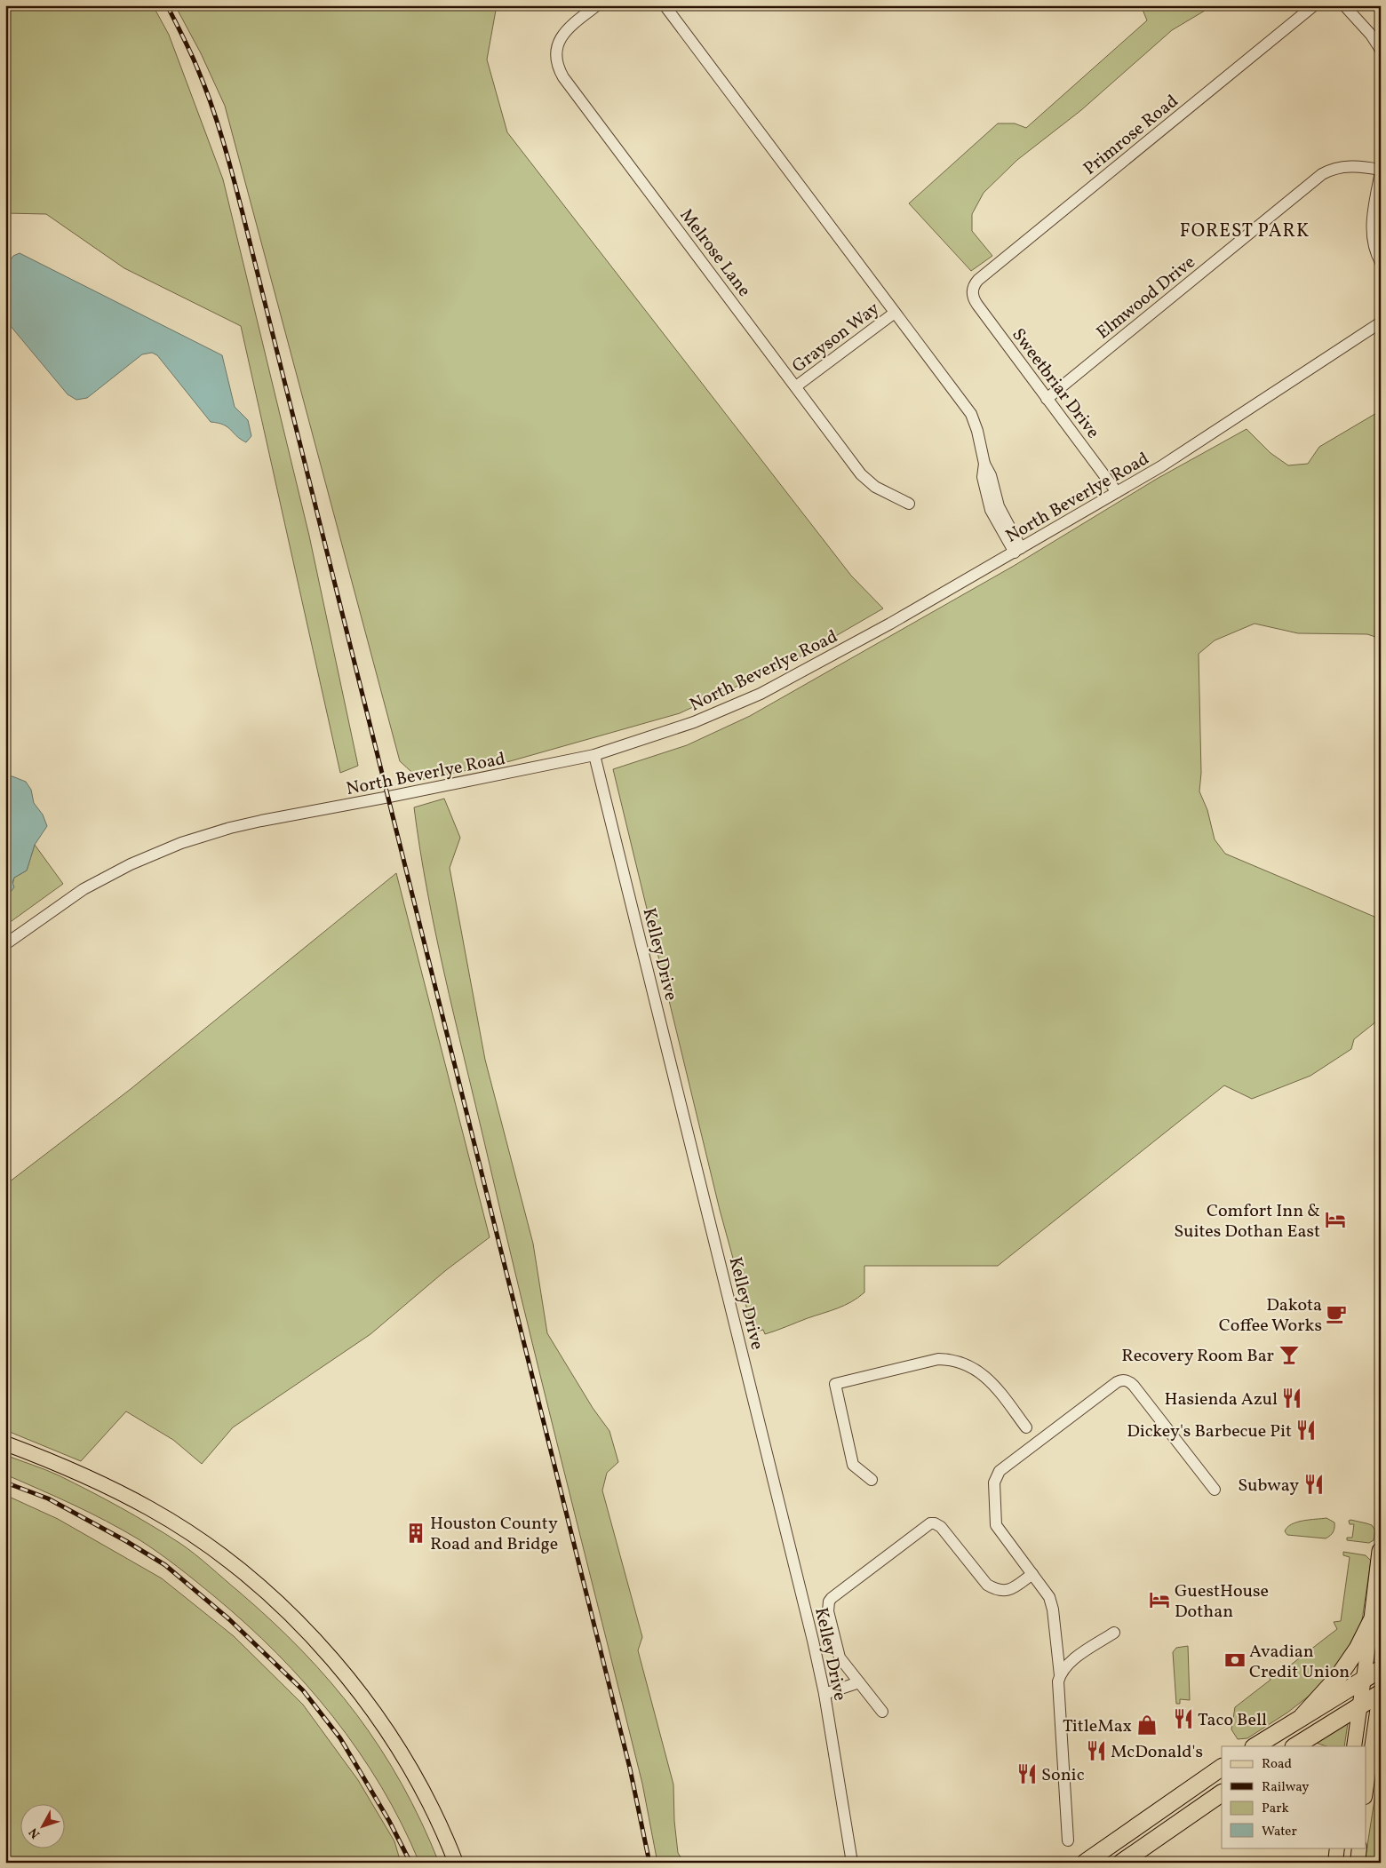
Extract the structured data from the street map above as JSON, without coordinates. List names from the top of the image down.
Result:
{
  "streets": {
    "street": [
      "Primrose Road",
      "Melrose Lane",
      "Elmwood Drive",
      "Grayson Way",
      "Sweetbriar Drive",
      "North Beverlye Road",
      "Kelley Drive"
    ]
  },
  "crossings": [
    ["Primrose Road", "Sweetbriar Drive"],
    ["Melrose Lane", "Grayson Way"],
    ["Elmwood Drive", "Sweetbriar Drive"],
    ["Sweetbriar Drive", "North Beverlye Road"],
    ["North Beverlye Road", "Kelley Drive"]
  ],
  "districts": ["FOREST PARK"],
  "places": {
    "hotel": ["Comfort Inn & Suites Dothan East", "GuestHouse Dothan"],
    "cafe": ["Dakota Coffee Works"],
    "bar": ["Recovery Room Bar"],
    "restaurant": [
      "Hasienda Azul",
      "Dickey's Barbecue Pit",
      "Subway",
      "Taco Bell",
      "McDonald's",
      "Sonic"
    ],
    "building": ["Houston County Road and Bridge"],
    "bank": ["Avadian Credit Union"],
    "shop": ["TitleMax"]
  },
  "legend": [
    "Road",
    "Railway",
    "Park",
    "Water"
  ],
  "north": "bottom left"
}
